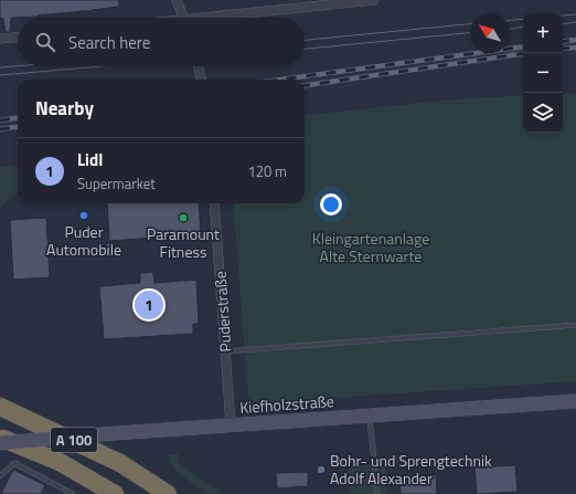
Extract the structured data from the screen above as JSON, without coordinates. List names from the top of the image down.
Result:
{
  "streets": {
    "highway": ["A 100"],
    "street": ["Puderstraße", "Kiefholzstraße"]
  },
  "crossings": [
    ["Puderstraße", "Kiefholzstraße"]
  ],
  "parks": ["Kleingartenanlage Alte Sternwarte"],
  "places": ["Puder Automobile", "Paramount Fitness", "Bohr- und Sprengtechnik Adolf Alexander"],
  "north": "top left",
  "page": {
    "map_buttons": ["+", "−"],
    "search": "Search here",
    "heading": "Nearby",
    "list": [
      {
        "mark": "1",
        "name": "Lidl",
        "note": "Supermarket",
        "value": "120 m"
      }
    ],
    "pins": "1"
  }
}
